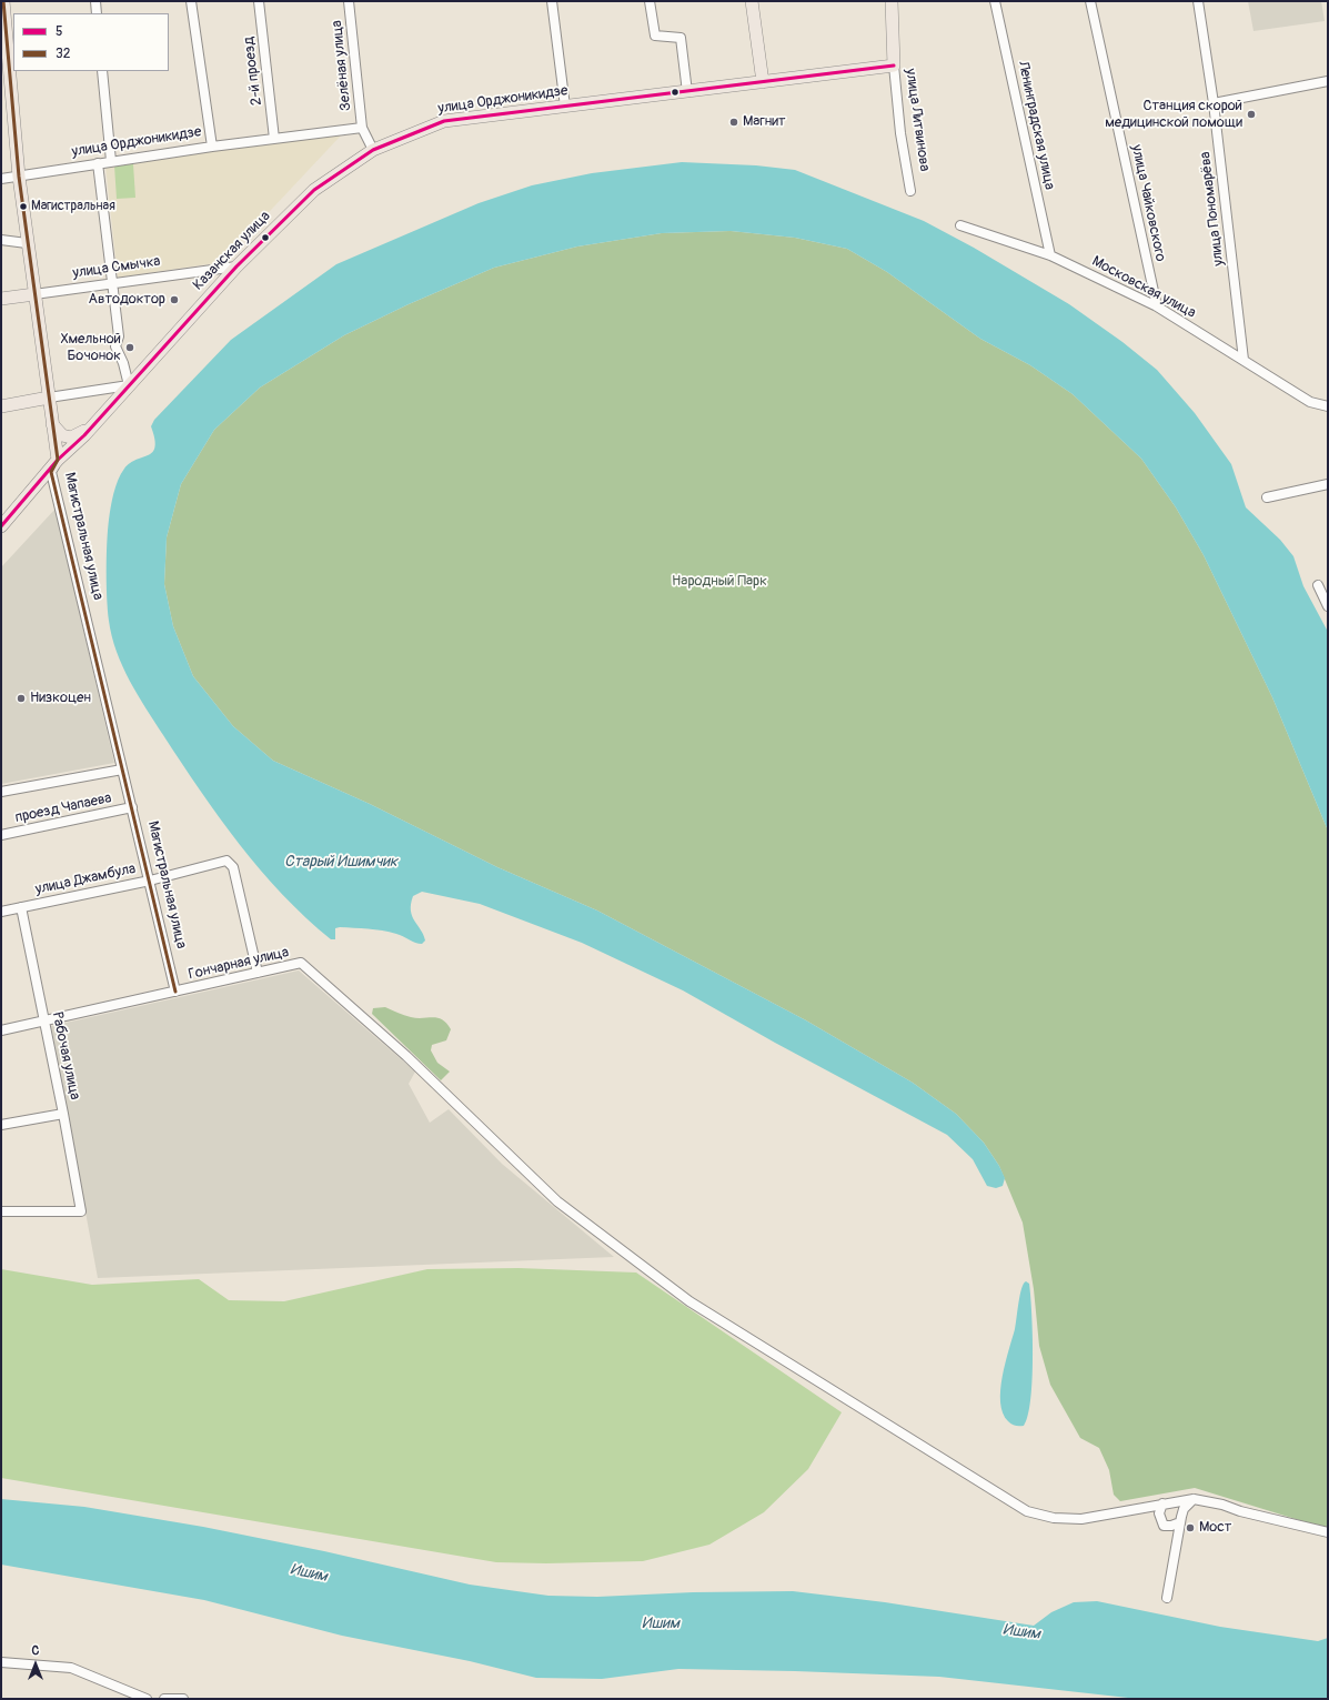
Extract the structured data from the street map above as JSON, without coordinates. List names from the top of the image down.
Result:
{
  "streets": {
    "main road": [
      "улица Орджоникидзе",
      "улица Литвинова",
      "Казанская улица",
      "улица Смычка",
      "Магистральная улица"
    ],
    "street": [
      "Зелёная улица",
      "2-й проезд",
      "Ленинградская улица",
      "улица Чайковского",
      "улица Пономарёва",
      "Московская улица",
      "проезд Чапаева",
      "улица Джамбула",
      "Гончарная улица",
      "Рабочая улица"
    ]
  },
  "crossings": [
    ["Зелёная улица", "улица Орджоникидзе"],
    ["2-й проезд", "улица Орджоникидзе"],
    ["улица Орджоникидзе", "улица Литвинова"],
    ["улица Орджоникидзе", "Казанская улица"],
    ["улица Орджоникидзе", "Магистральная улица"],
    ["Ленинградская улица", "Московская улица"],
    ["улица Чайковского", "Московская улица"],
    ["улица Пономарёва", "Московская улица"],
    ["Казанская улица", "улица Смычка"],
    ["Казанская улица", "Магистральная улица"],
    ["улица Смычка", "Магистральная улица"],
    ["Магистральная улица", "проезд Чапаева"],
    ["Магистральная улица", "улица Джамбула"],
    ["Магистральная улица", "Гончарная улица"],
    ["улица Джамбула", "Гончарная улица"],
    ["улица Джамбула", "Рабочая улица"],
    ["Гончарная улица", "Рабочая улица"]
  ],
  "water": ["Старый Ишимчик", "Ишим"],
  "parks": ["Народный Парк"],
  "places": [
    "Станция скорой медицинской помощи",
    "Магнит",
    "Магистральная",
    "Автодоктор",
    "Хмельной Бочонок",
    "Низкоцен",
    "Мост"
  ],
  "lines": ["transit line 32", "transit line 5"],
  "legend": ["5", "32"],
  "north": "top"
}
